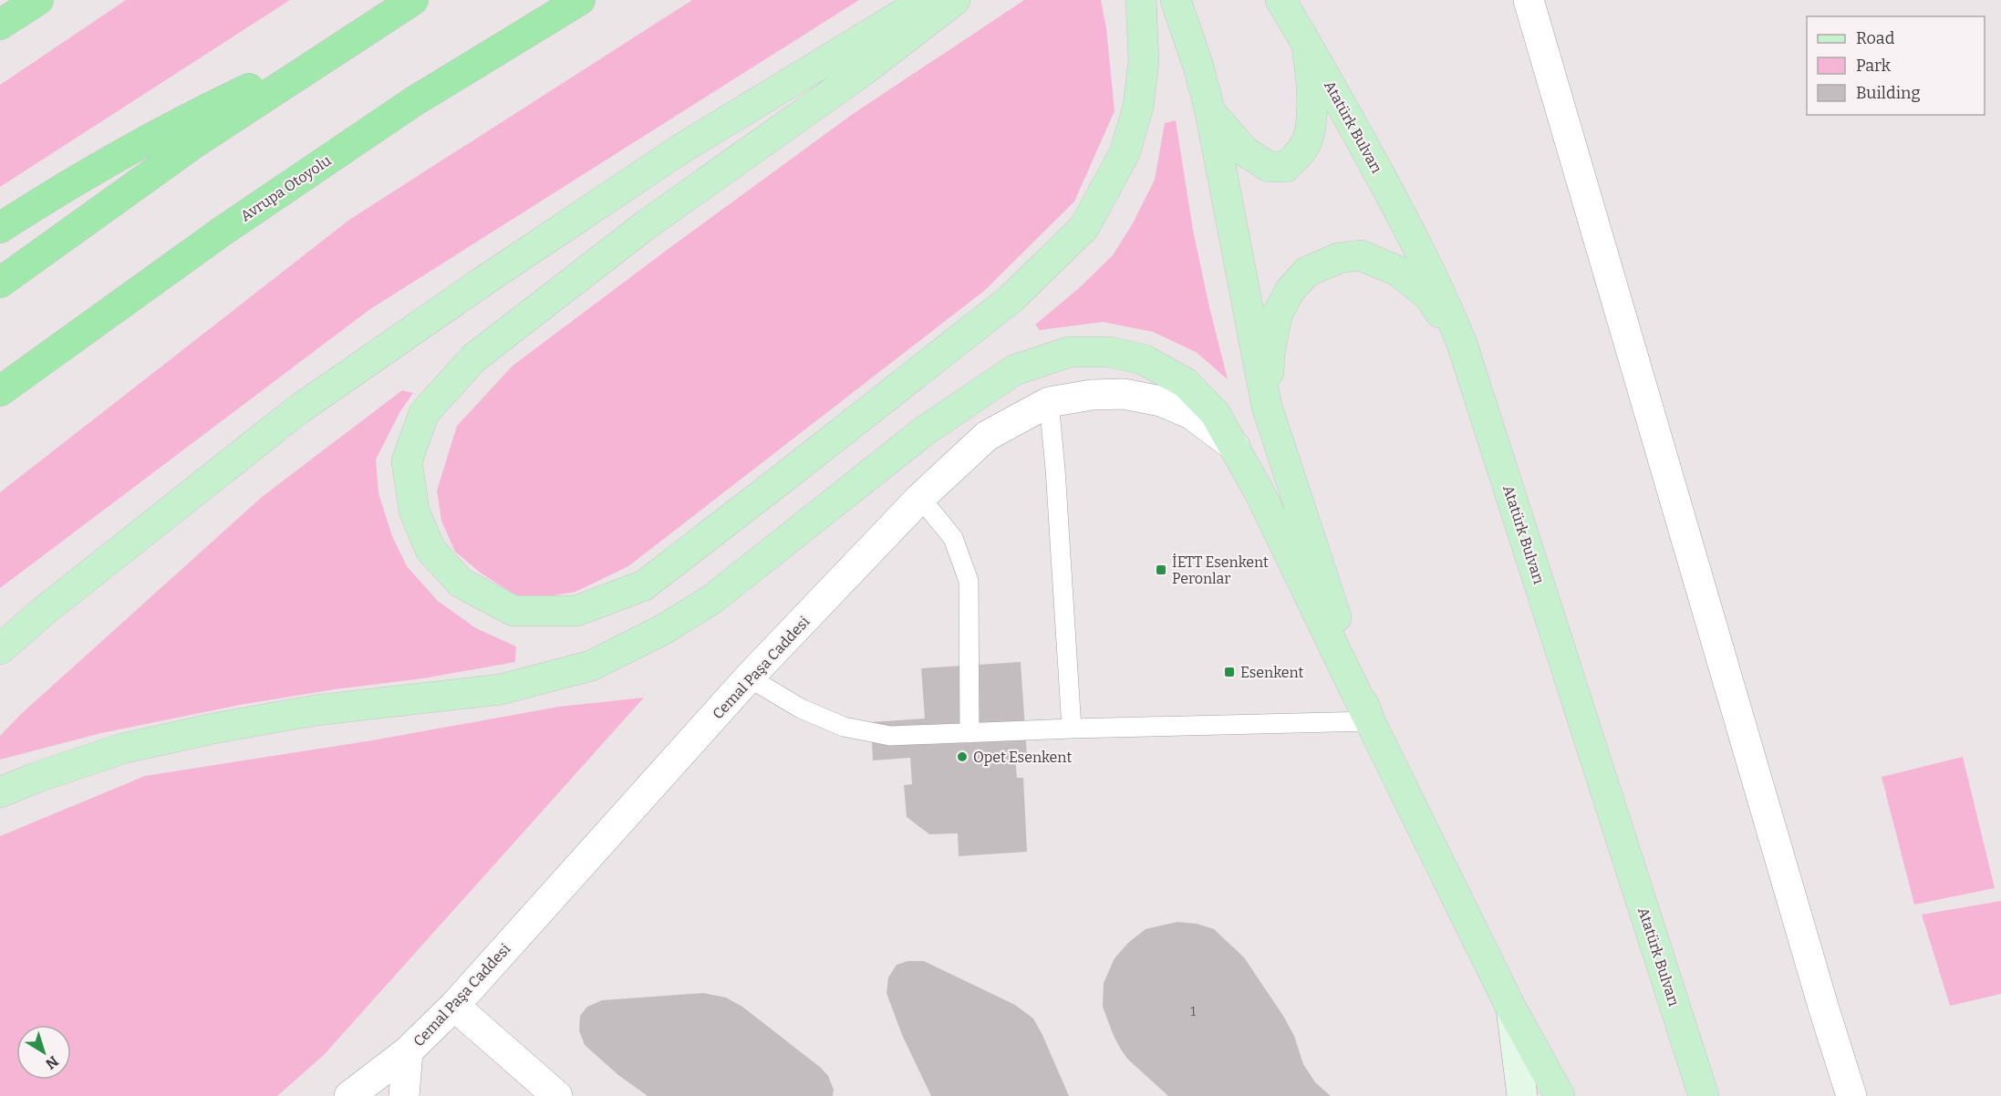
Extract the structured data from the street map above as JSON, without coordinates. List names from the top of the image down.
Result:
{
  "streets": {
    "highway": ["Avrupa Otoyolu"],
    "main road": ["Atatürk Bulvarı"],
    "street": ["Cemal Paşa Caddesi"]
  },
  "places": {
    "transit": ["İETT Esenkent Peronlar", "Esenkent"],
    "other": ["Opet Esenkent"]
  },
  "house_numbers": ["1"],
  "legend": ["Road", "Park", "Building"],
  "north": "bottom right"
}
